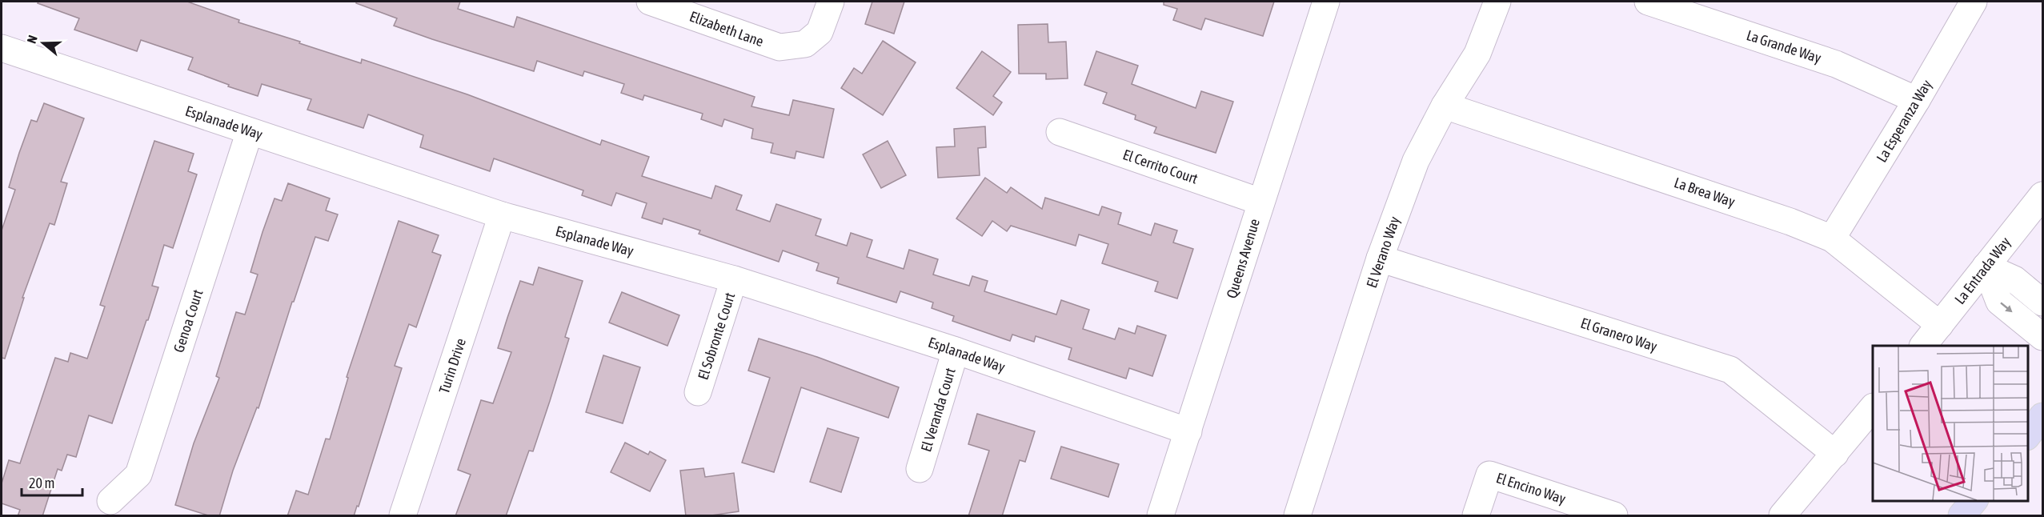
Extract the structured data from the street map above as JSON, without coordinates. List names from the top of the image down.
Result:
{
  "streets": {
    "street": [
      "Elizabeth Lane",
      "La Grande Way",
      "La Esperanza Way",
      "Esplanade Way",
      "El Cerrito Court",
      "La Brea Way",
      "El Verano Way",
      "Queens Avenue",
      "La Entrada Way",
      "Genoa Court",
      "El Granero Way",
      "El Sobronte Court",
      "Turin Drive",
      "El Veranda Court",
      "El Encino Way"
    ]
  },
  "crossings": [
    ["La Grande Way", "La Esperanza Way"],
    ["La Esperanza Way", "La Brea Way"],
    ["Esplanade Way", "Queens Avenue"],
    ["Esplanade Way", "Genoa Court"],
    ["Esplanade Way", "El Sobronte Court"],
    ["Esplanade Way", "Turin Drive"],
    ["Esplanade Way", "El Veranda Court"],
    ["El Cerrito Court", "Queens Avenue"],
    ["La Brea Way", "El Verano Way"],
    ["La Brea Way", "La Entrada Way"],
    ["El Verano Way", "El Granero Way"]
  ],
  "scale_bar": "20 m",
  "north": "left"
}
